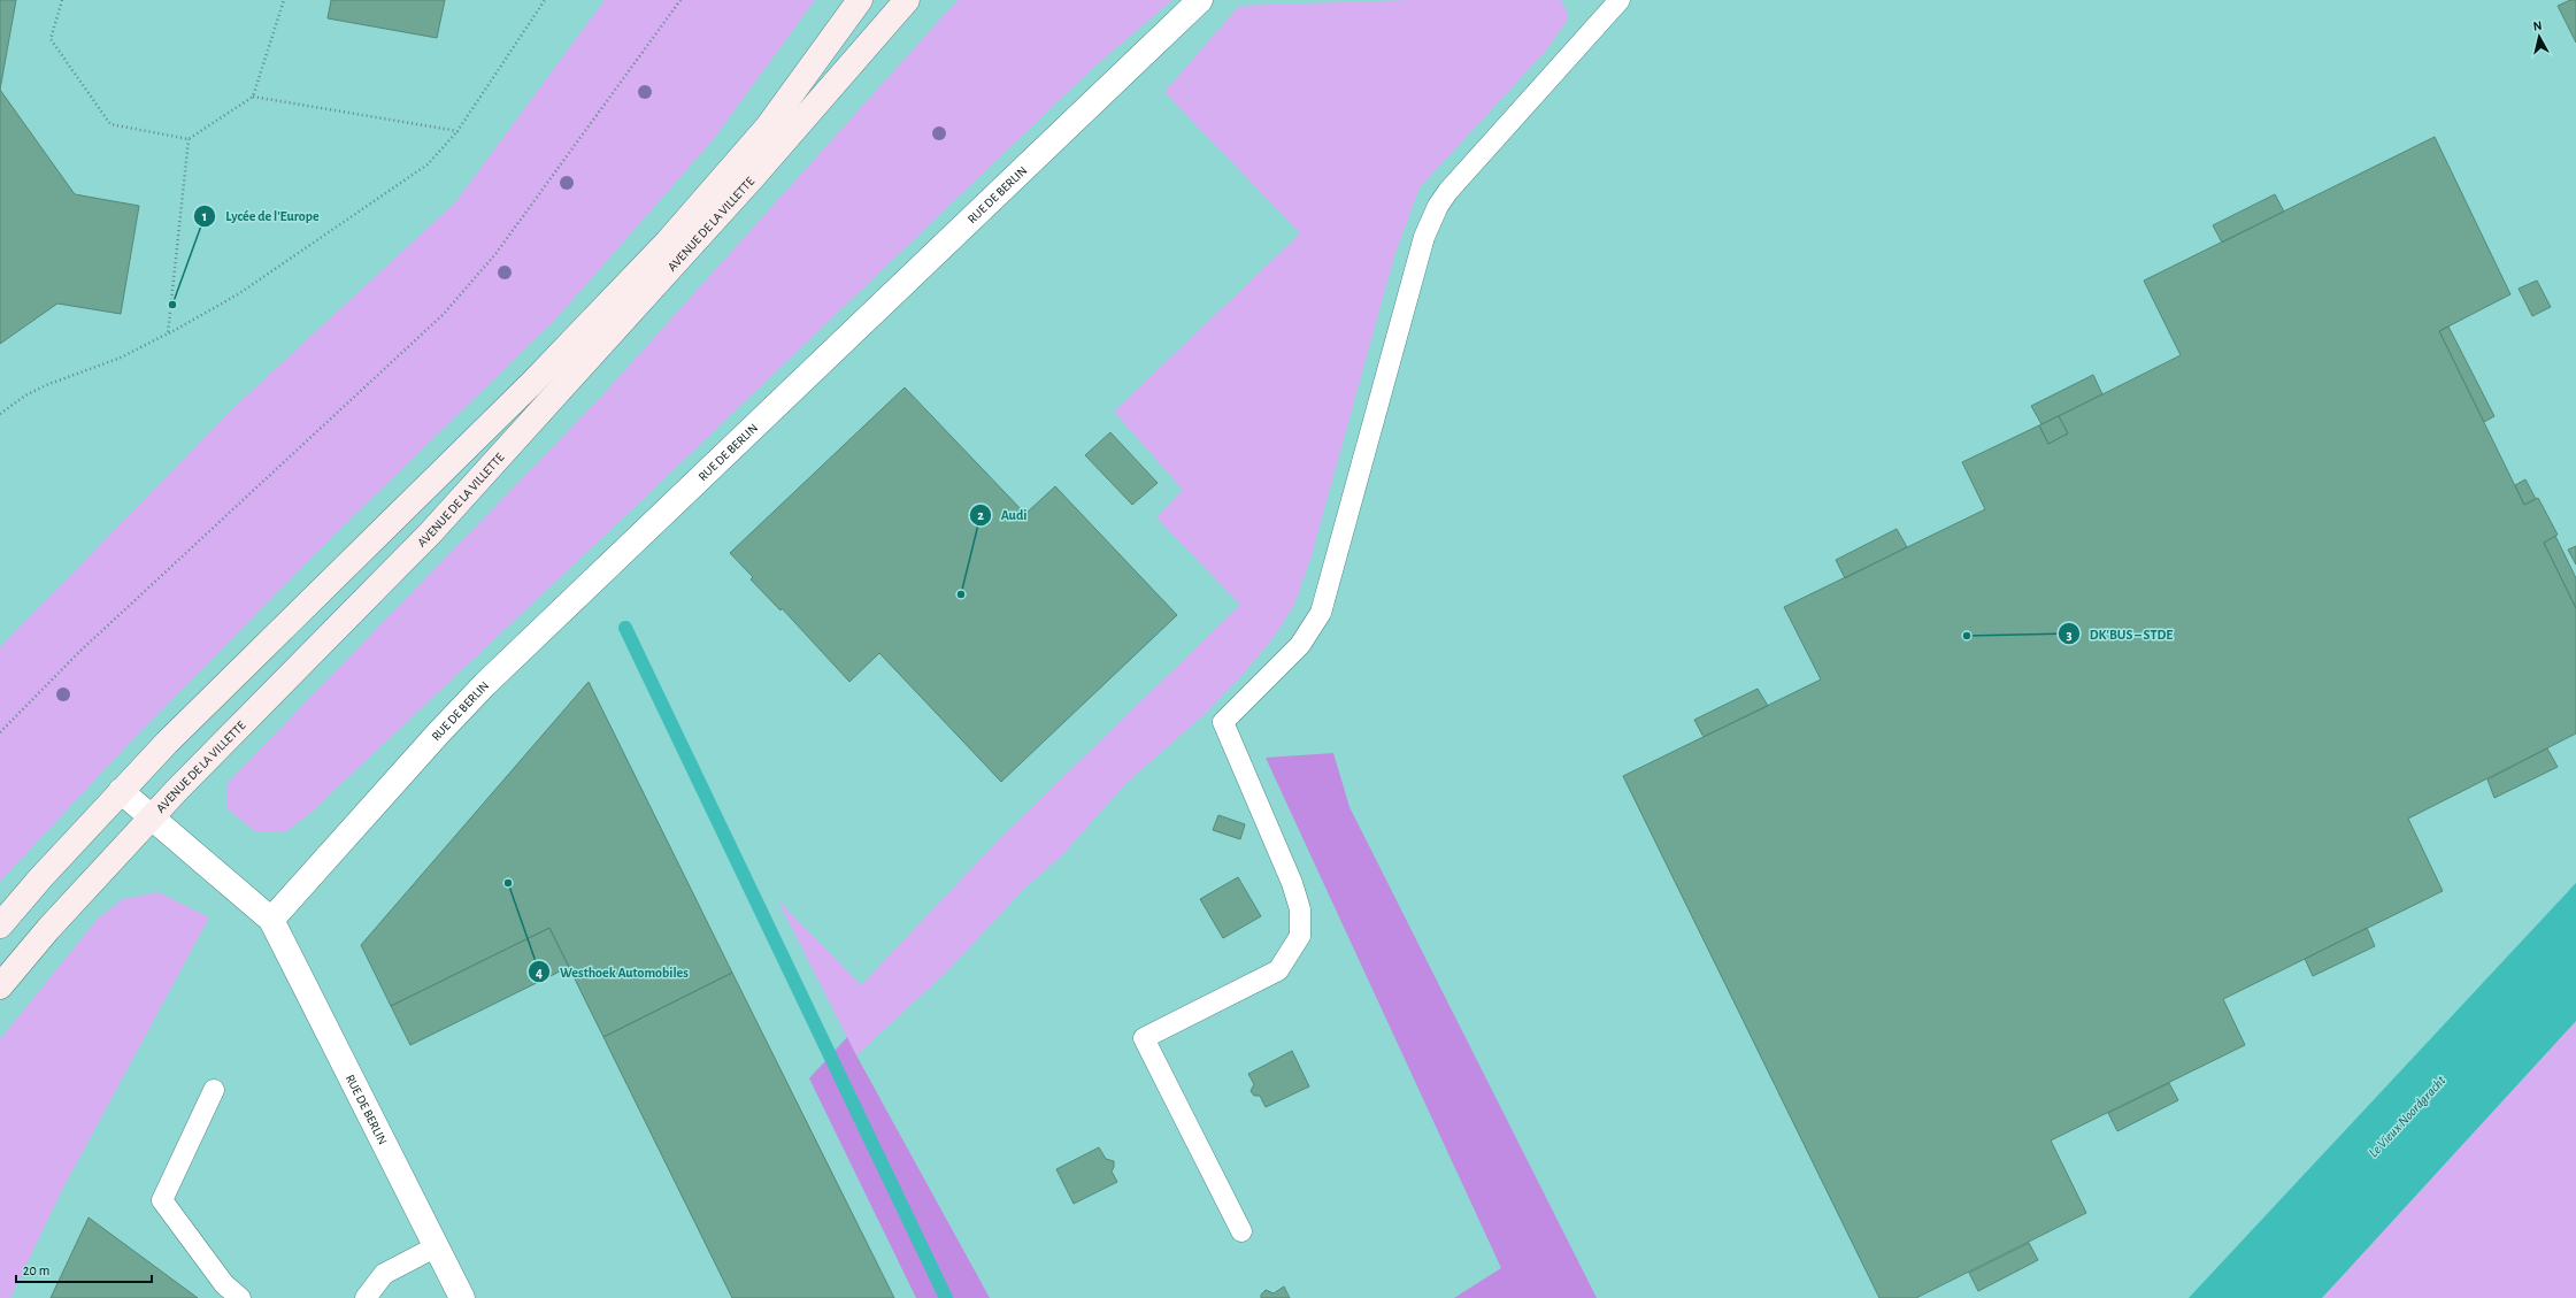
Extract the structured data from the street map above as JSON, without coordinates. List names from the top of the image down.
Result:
{
  "streets": {
    "main road": ["AVENUE DE LA VILLETTE"],
    "street": ["RUE DE BERLIN"]
  },
  "crossings": [
    ["RUE DE BERLIN", "AVENUE DE LA VILLETTE"]
  ],
  "water": ["Le Vieux Noordgracht"],
  "places": [
    "Lycée de l'Europe",
    "Audi",
    "DK'BUS – STDE",
    "Westhoek Automobiles"
  ],
  "scale_bar": "20 m",
  "north": "top"
}
